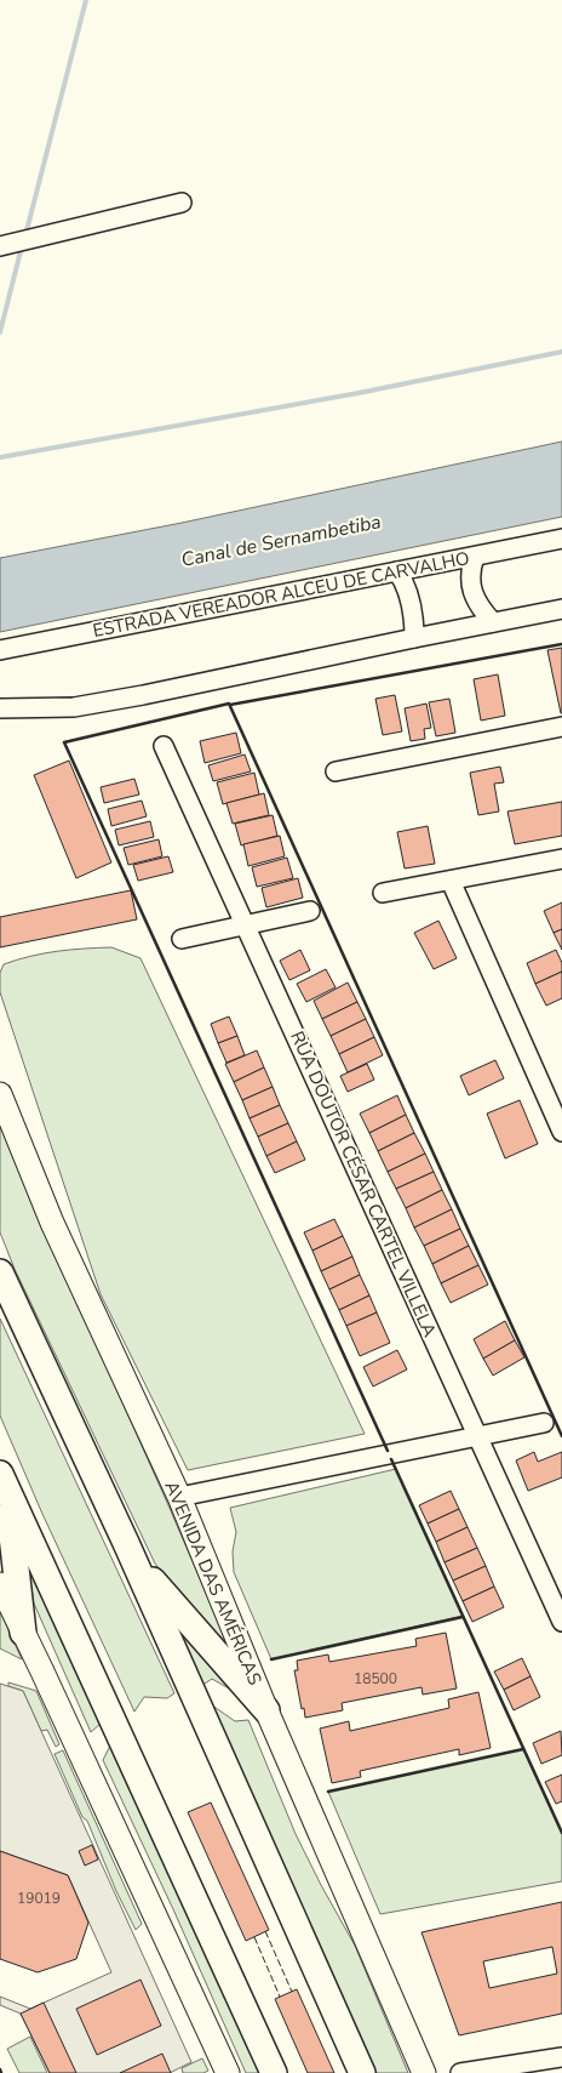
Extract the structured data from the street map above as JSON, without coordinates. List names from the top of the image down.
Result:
{
  "streets": {
    "main road": ["AVENIDA DAS AMÉRICAS"],
    "street": ["ESTRADA VEREADOR ALCEU DE CARVALHO", "RUA DOUTOR CÉSAR CARTEL VILLELA"]
  },
  "water": ["Canal de Sernambetiba"],
  "house_numbers": ["18500", "19019"]
}
